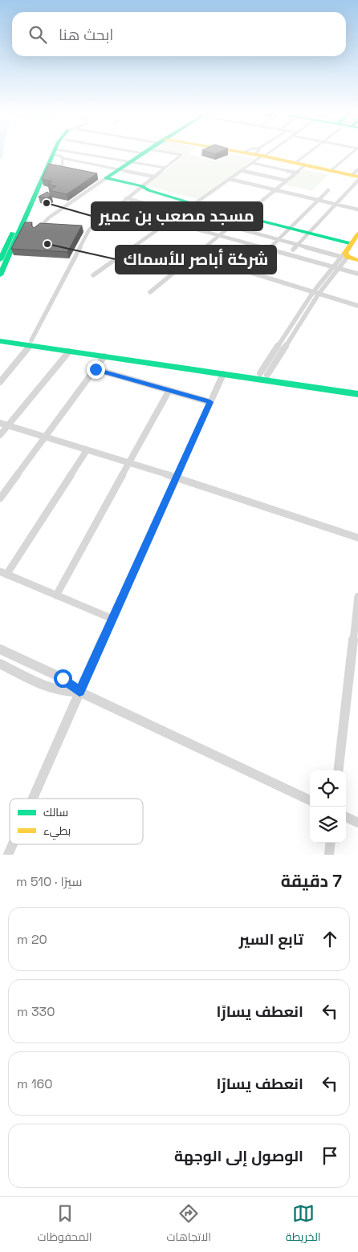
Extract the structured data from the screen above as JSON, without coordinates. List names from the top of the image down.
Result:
{
  "places": ["مسجد مصعب بن عمير", "شركة أباصر للأسماك"],
  "legend": ["سالك", "بطيء"],
  "page": {
    "search": "ابحث هنا",
    "heading": ["7 دقيقة", "سيرًا · 510 m"],
    "list": [
      ["تابع السير", "20 m"],
      ["انعطف يسارًا", "330 m"],
      ["انعطف يسارًا", "160 m"],
      "الوصول إلى الوجهة"
    ],
    "nav": ["الخريطة", "الاتجاهات", "المحفوظات"]
  }
}
